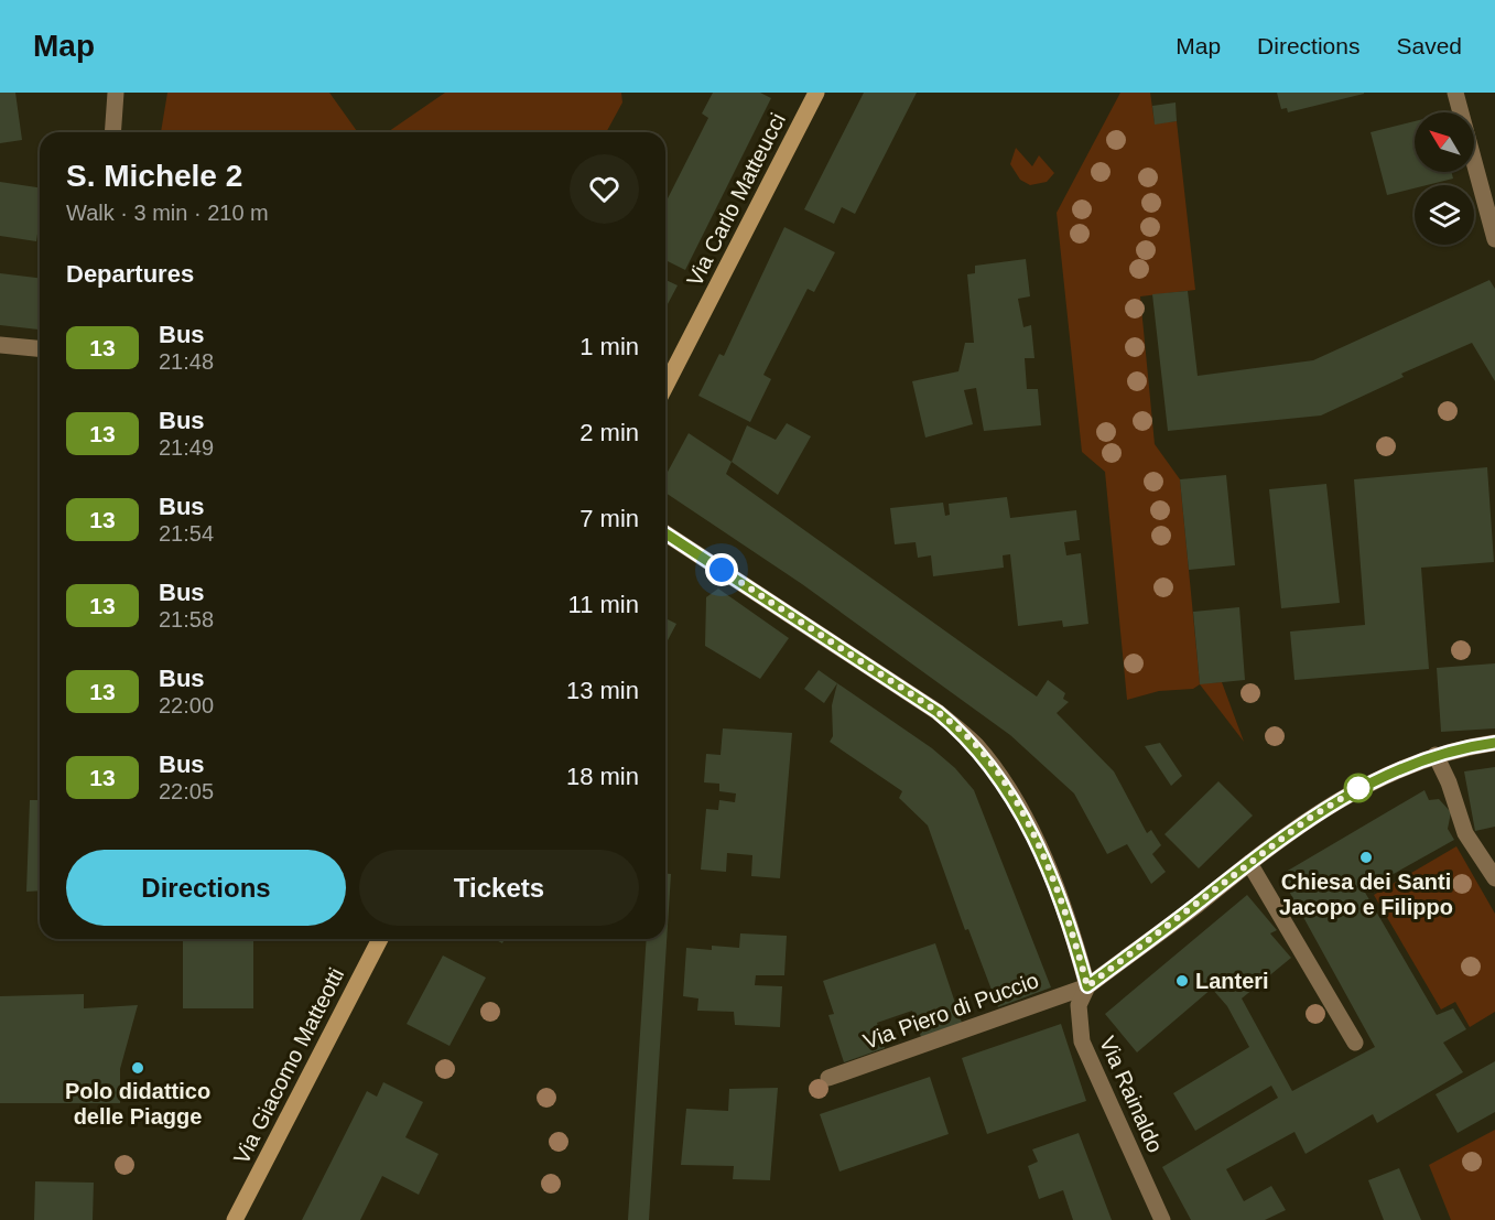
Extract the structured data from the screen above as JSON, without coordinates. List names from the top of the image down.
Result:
{
  "streets": {
    "main road": ["Via Carlo Matteucci", "Via Giacomo Matteotti"],
    "street": ["Via Piero di Puccio", "Via Rainaldo"]
  },
  "crossings": [
    ["Via Piero di Puccio", "Via Rainaldo"]
  ],
  "places": ["Chiesa dei Santi Jacopo e Filippo", "Lanteri", "Polo didattico delle Piagge"],
  "lines": ["bus line 13"],
  "north": "top left",
  "page": {
    "header": "Map",
    "nav": ["Map", "Directions", "Saved"],
    "heading": [
      ["S. Michele 2", "Walk · 3 min · 210 m"],
      "Departures"
    ],
    "list": [
      {
        "mark": "13",
        "name": "Bus",
        "note": "21:48",
        "value": "1 min"
      },
      {
        "mark": "13",
        "name": "Bus",
        "note": "21:49",
        "value": "2 min"
      },
      {
        "mark": "13",
        "name": "Bus",
        "note": "21:54",
        "value": "7 min"
      },
      {
        "mark": "13",
        "name": "Bus",
        "note": "21:58",
        "value": "11 min"
      },
      {
        "mark": "13",
        "name": "Bus",
        "note": "22:00",
        "value": "13 min"
      },
      {
        "mark": "13",
        "name": "Bus",
        "note": "22:05",
        "value": "18 min"
      }
    ],
    "buttons": ["Directions", "Tickets"]
  }
}
